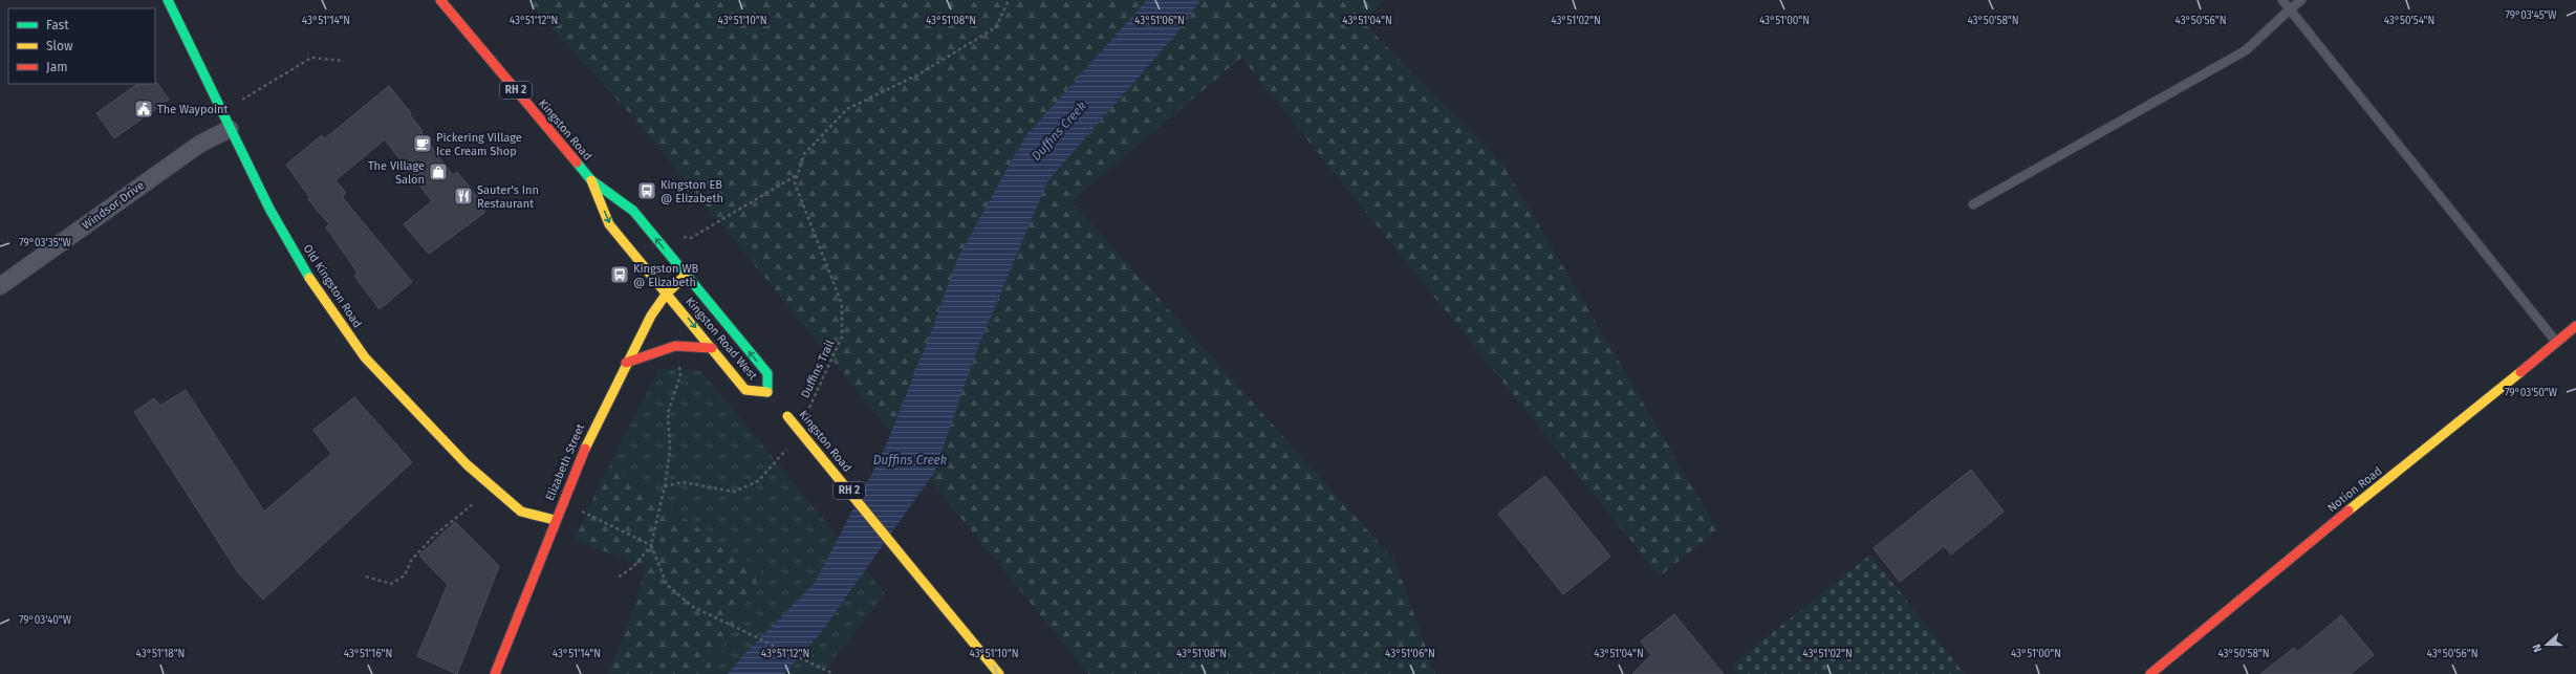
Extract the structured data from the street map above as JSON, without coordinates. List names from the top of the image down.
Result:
{
  "streets": {
    "street": [
      "RH 2",
      "Kingston Road",
      "Windsor Drive",
      "Old Kingston Road",
      "Kingston Road West",
      "Elizabeth Street",
      "Notion Road"
    ],
    "path": ["Duffins Trail"]
  },
  "crossings": [
    ["Kingston Road", "Kingston Road West"],
    ["Windsor Drive", "Old Kingston Road"],
    ["Old Kingston Road", "Elizabeth Street"],
    ["Kingston Road West", "Elizabeth Street"]
  ],
  "water": ["Duffins Creek"],
  "places": {
    "public building": ["The Waypoint"],
    "cafe": ["Pickering Village Ice Cream Shop"],
    "shop": ["The Village Salon"],
    "bus stop": ["Kingston EB @ Elizabeth", "Kingston WB @ Elizabeth"],
    "restaurant": ["Sauter's Inn Restaurant"]
  },
  "legend": ["Fast", "Slow", "Jam"],
  "north": "left",
  "coordinates": [
    "79°03'45\"W",
    "43°51'14\"N",
    "43°51'12\"N",
    "43°51'10\"N",
    "43°51'08\"N",
    "43°51'06\"N",
    "43°51'04\"N",
    "43°51'02\"N",
    "43°51'00\"N",
    "43°50'58\"N",
    "43°50'56\"N",
    "43°50'54\"N",
    "79°03'35\"W",
    "79°03'50\"W",
    "79°03'40\"W",
    "43°51'18\"N",
    "43°51'16\"N"
  ]
}
